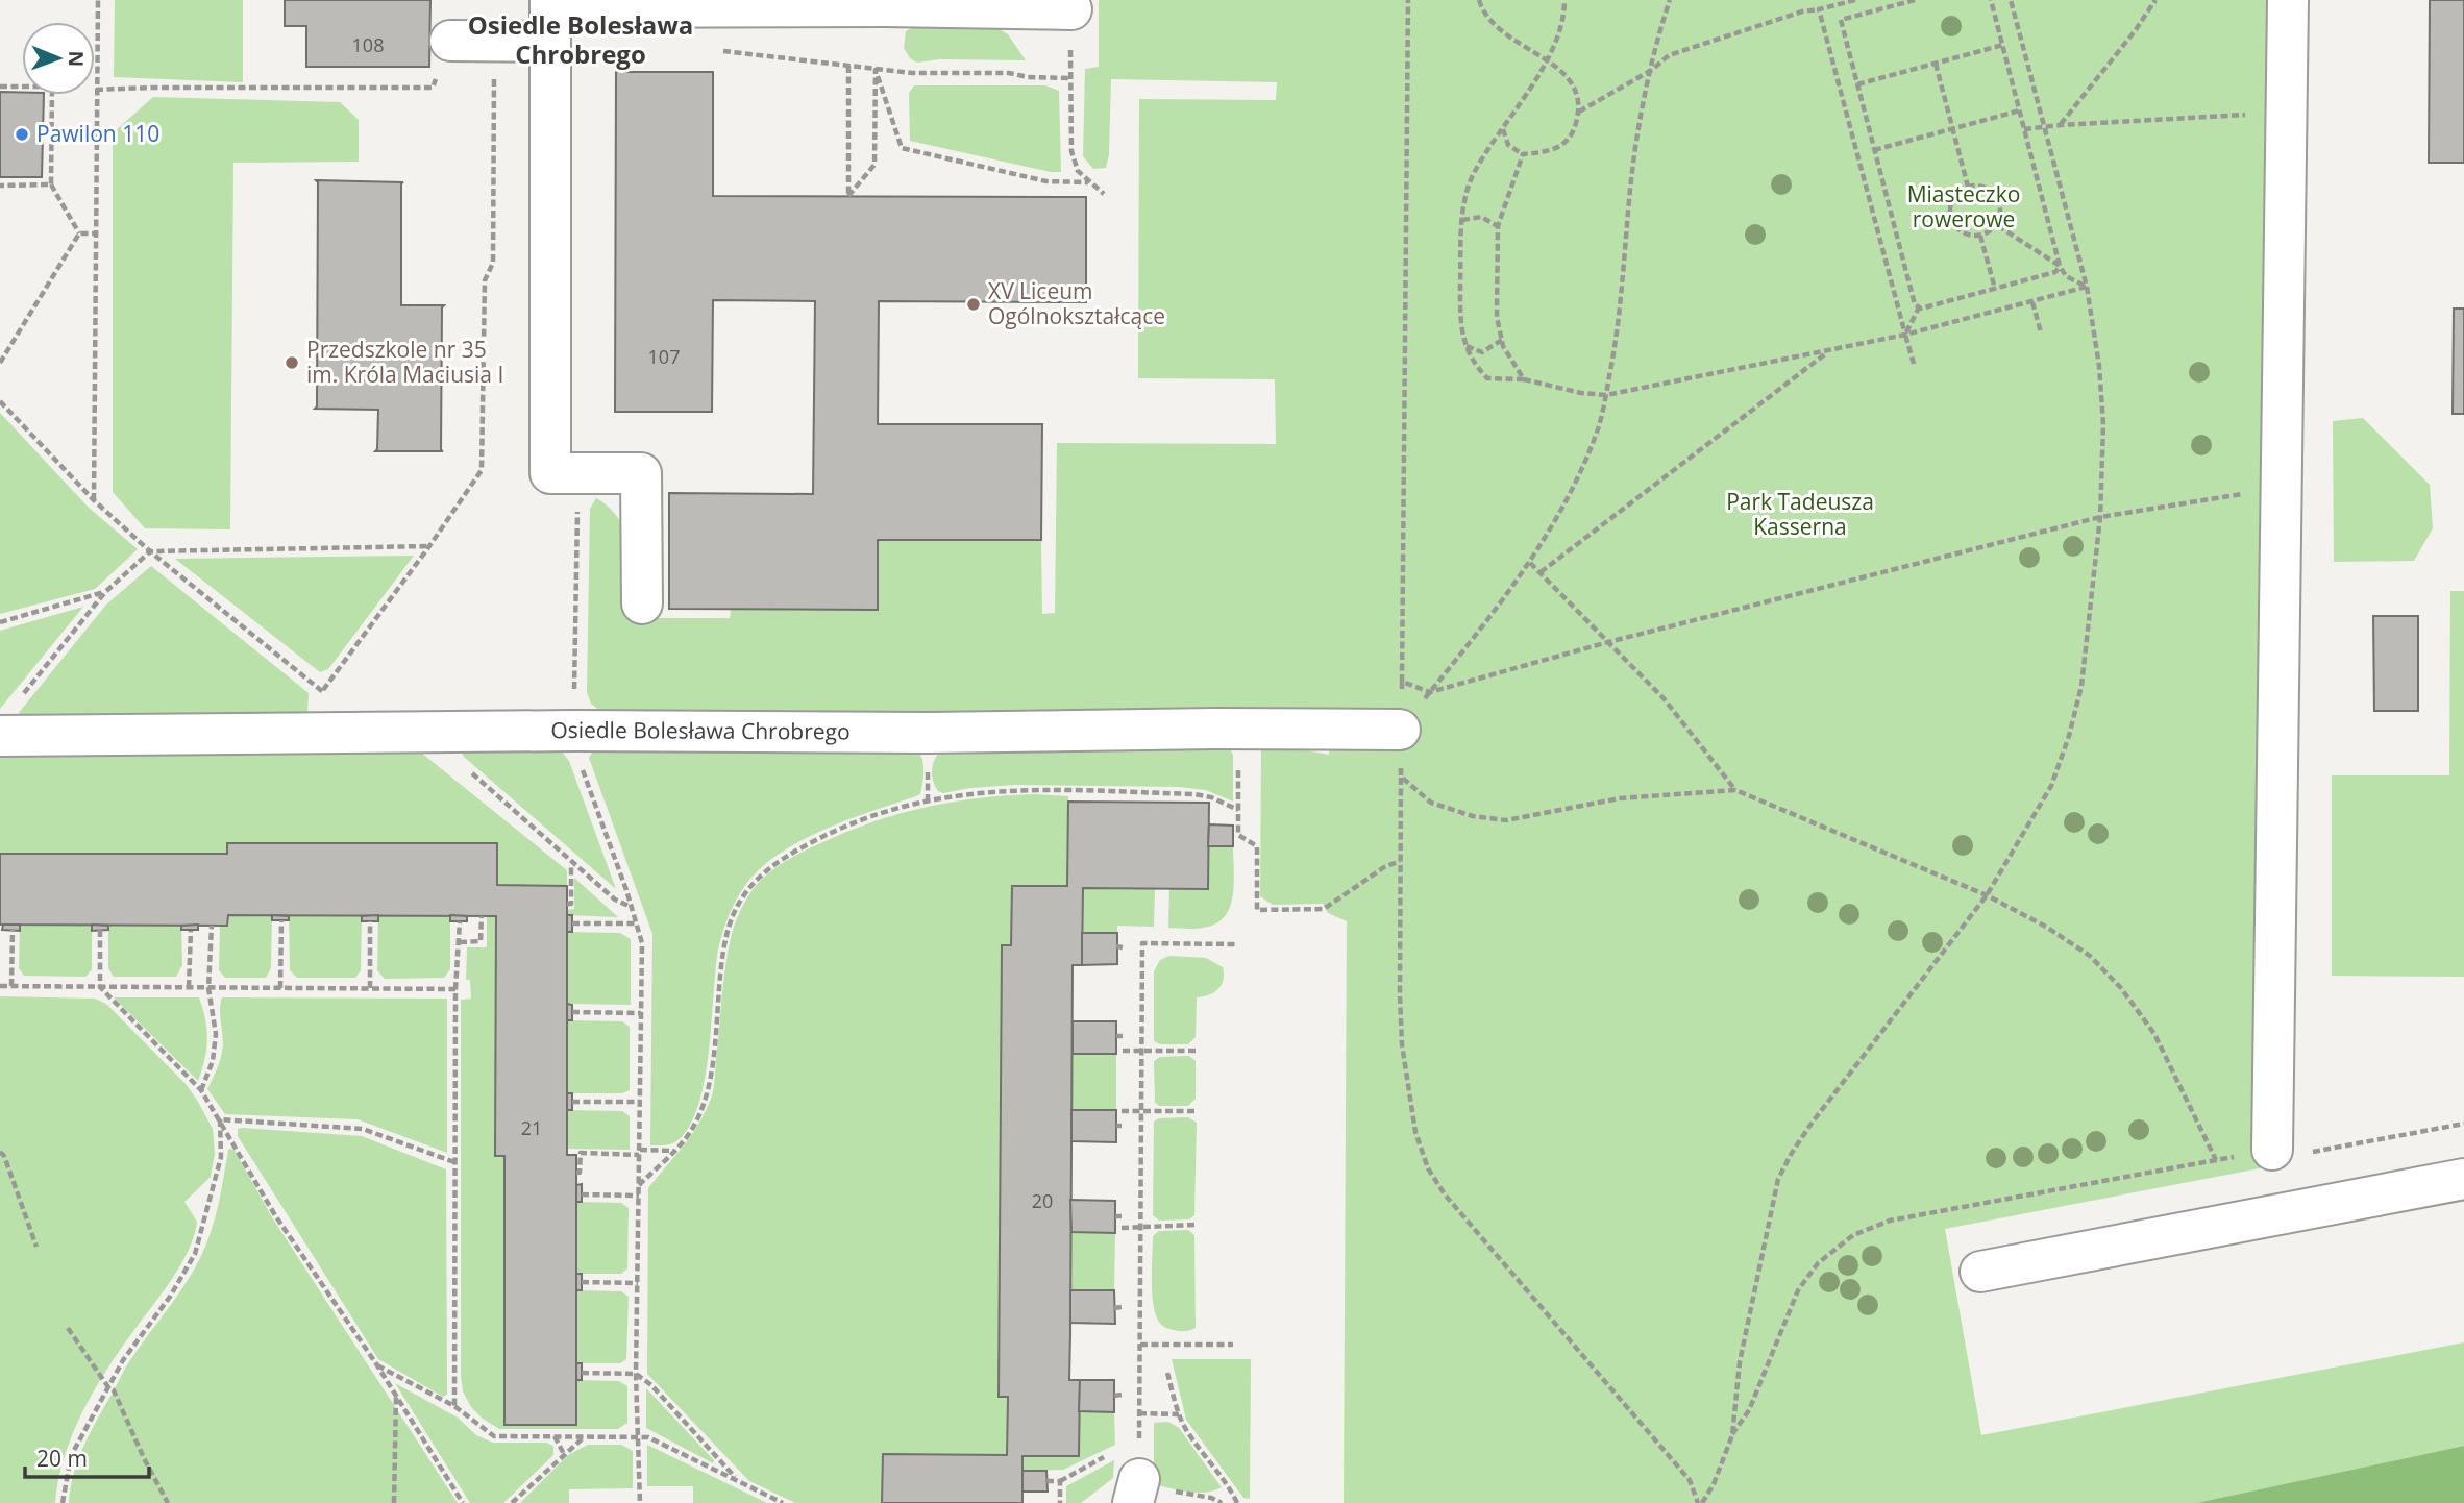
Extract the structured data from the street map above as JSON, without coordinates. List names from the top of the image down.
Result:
{
  "streets": {
    "street": ["Osiedle Bolesława Chrobrego"]
  },
  "districts": ["Osiedle Bolesława Chrobrego"],
  "parks": ["Miasteczko rowerowe", "Park Tadeusza Kasserna"],
  "places": ["Pawilon 110", "XV Liceum Ogólnokształcące", "Przedszkole nr 35 im. Króla Maciusia I"],
  "house_numbers": [
    "108",
    "107",
    "21",
    "20"
  ],
  "scale_bar": "20 m",
  "north": "right"
}
